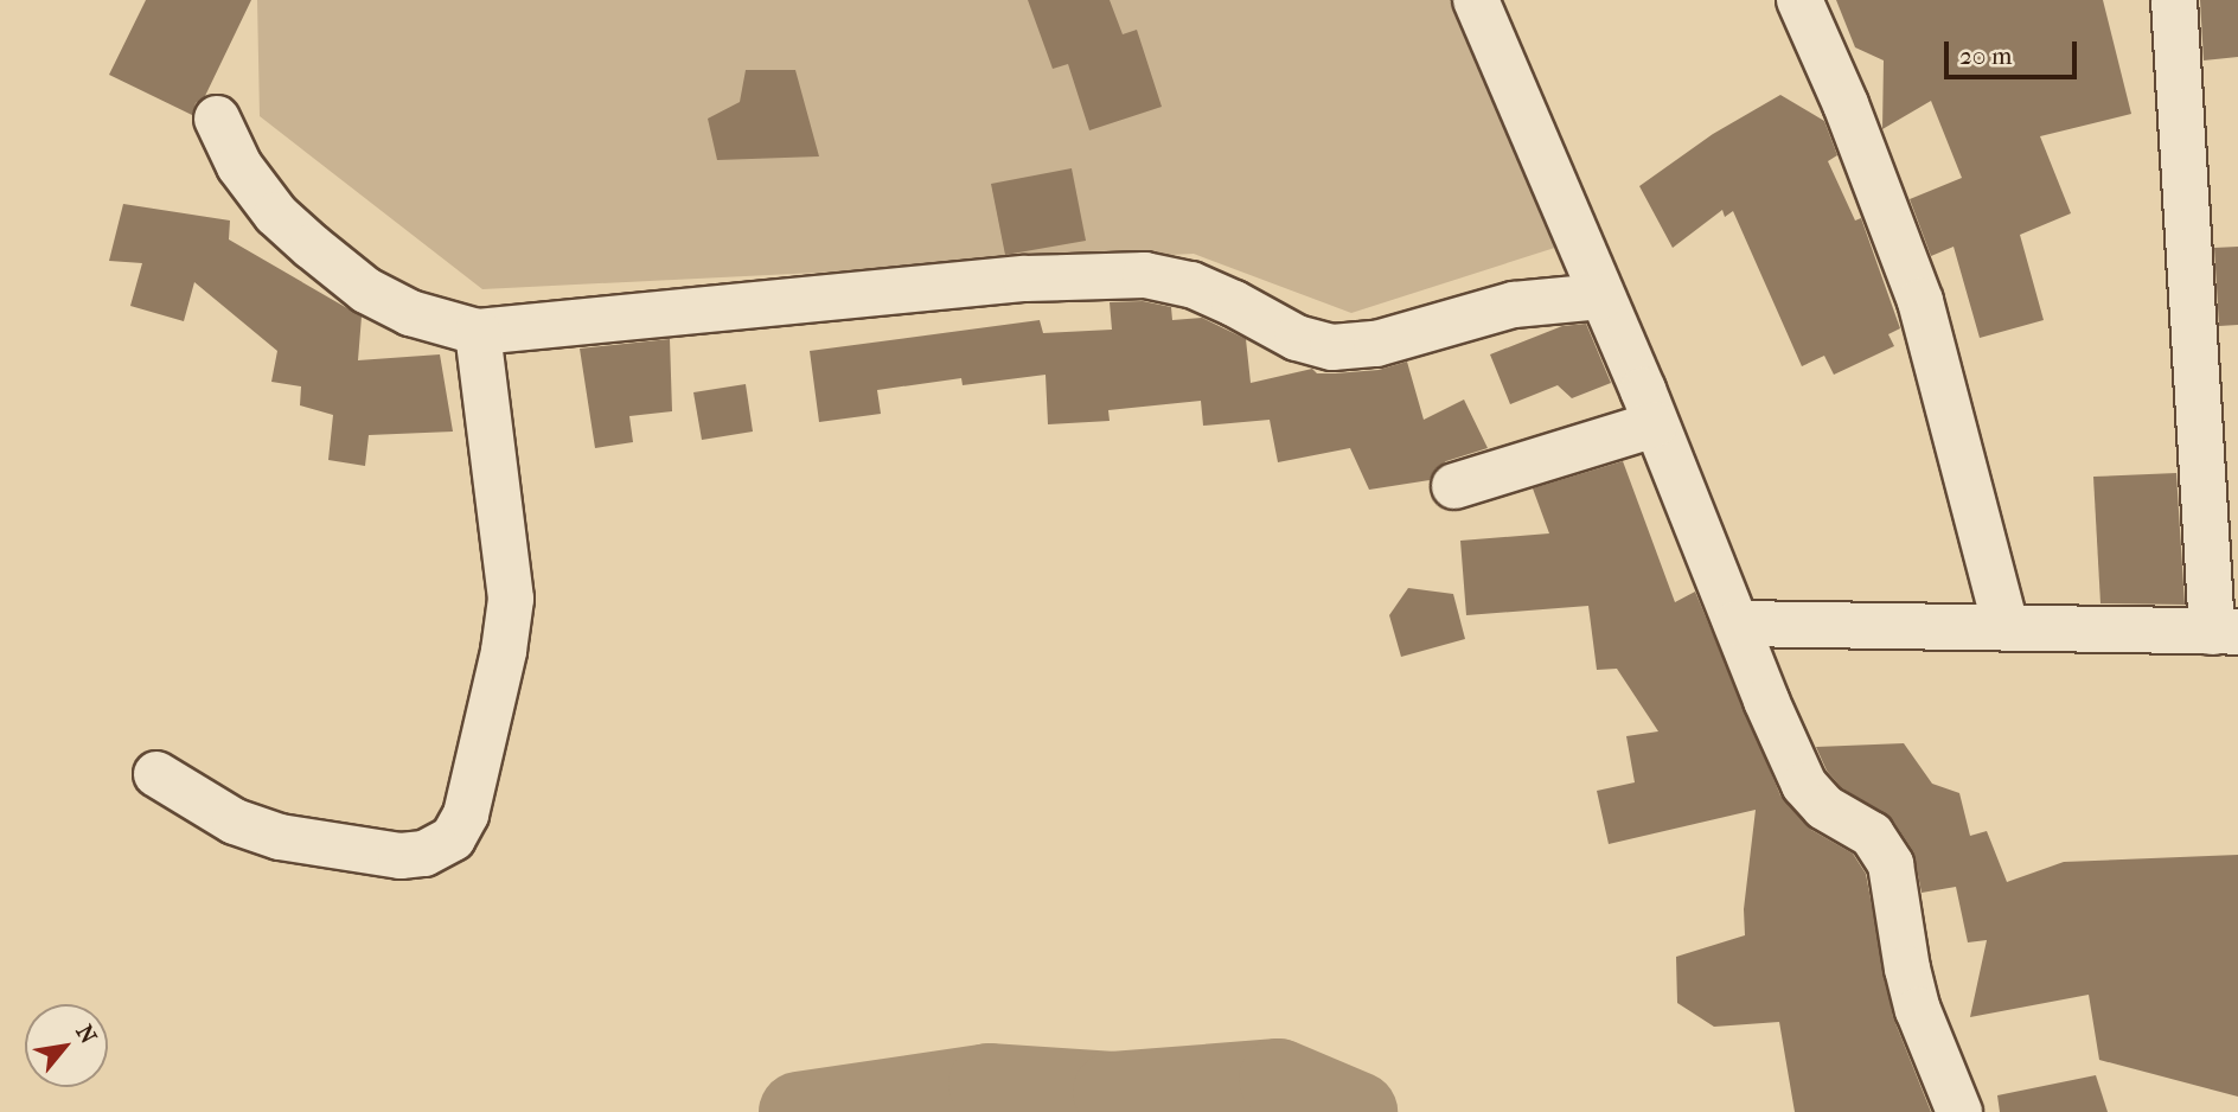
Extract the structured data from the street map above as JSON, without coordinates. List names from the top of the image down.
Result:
{
  "scale_bar": "20 m",
  "north": "top right"
}
